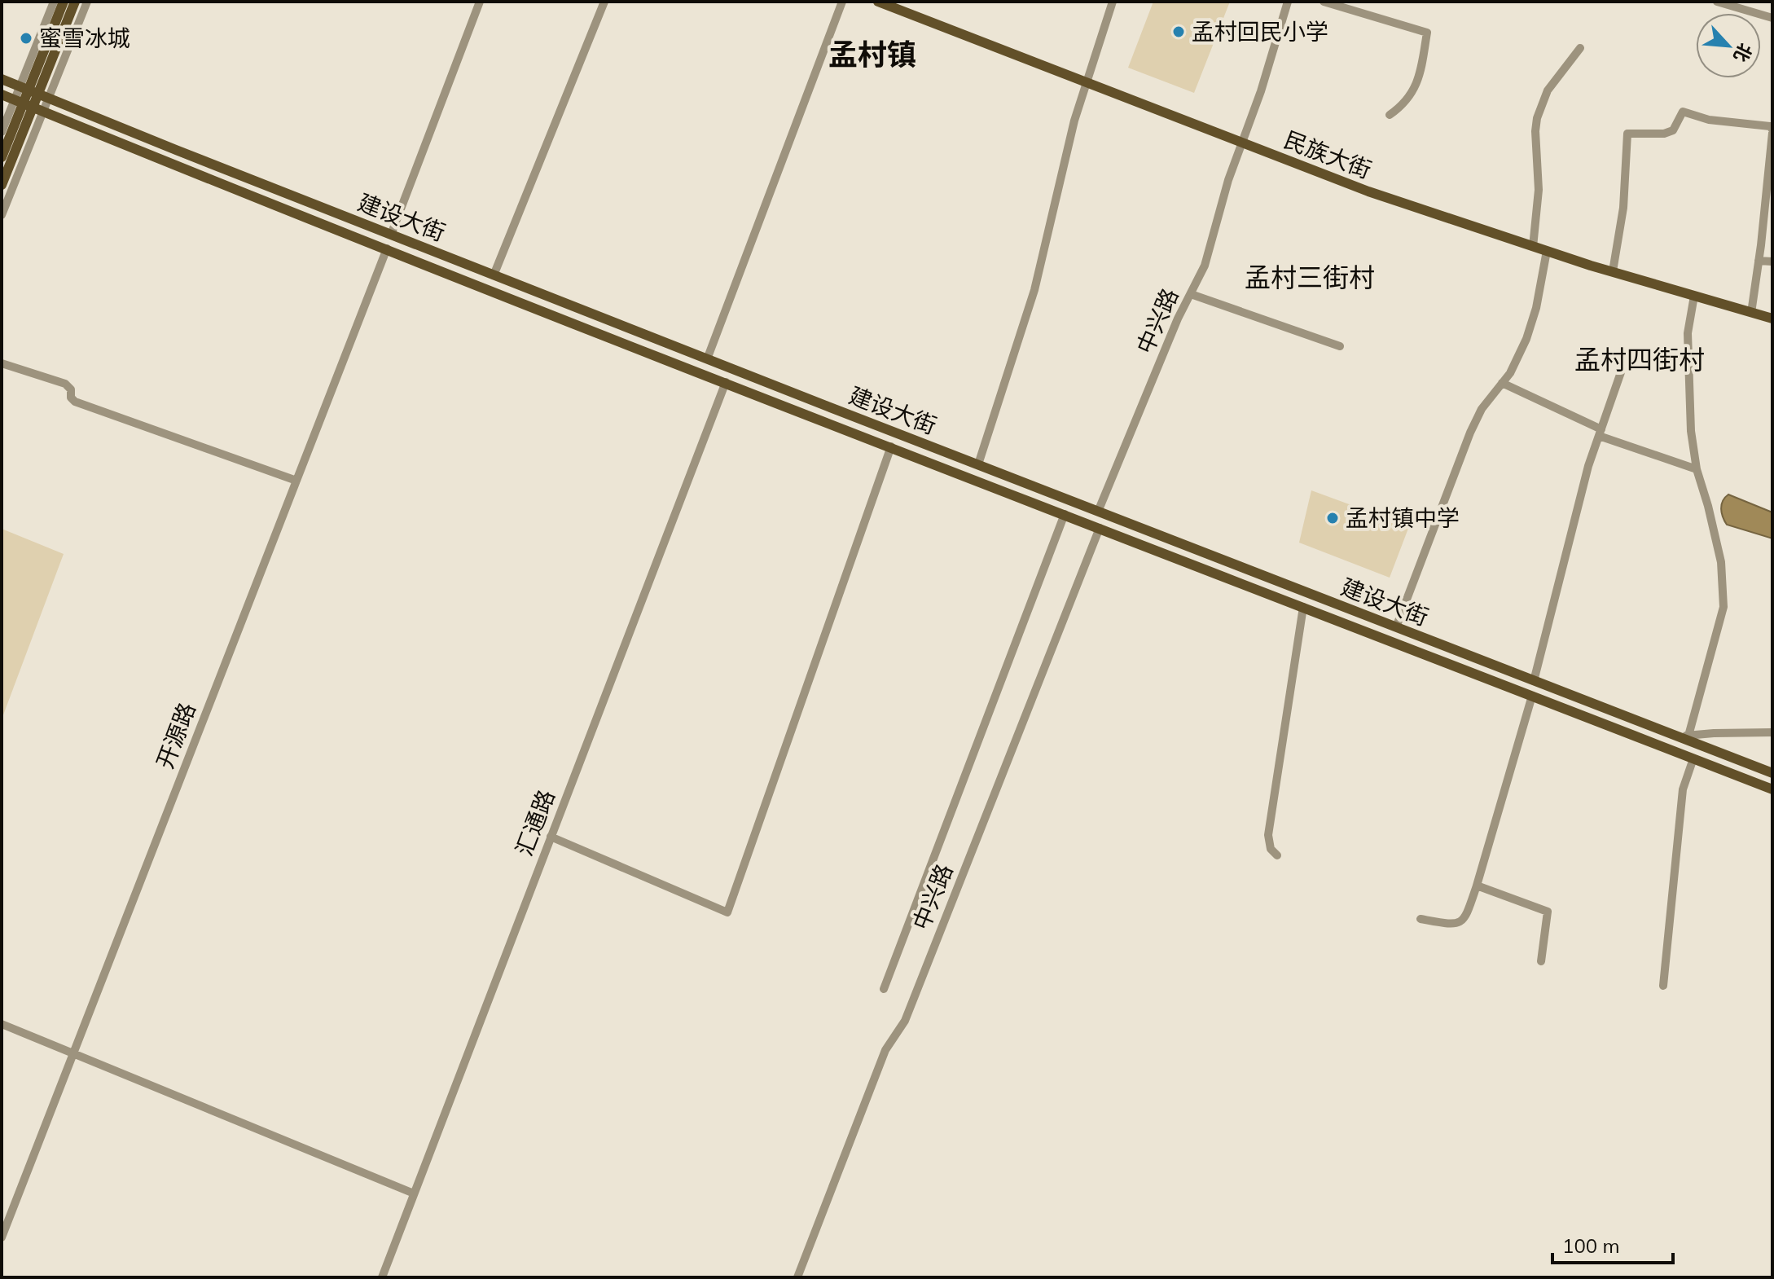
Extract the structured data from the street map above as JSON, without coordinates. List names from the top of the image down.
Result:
{
  "streets": {
    "main road": ["民族大街", "建设大街"],
    "street": ["中兴路", "开源路", "汇通路"]
  },
  "crossings": [
    ["民族大街", "中兴路"],
    ["建设大街", "中兴路"],
    ["建设大街", "开源路"],
    ["建设大街", "汇通路"]
  ],
  "districts": ["孟村镇", "孟村三街村", "孟村四街村"],
  "places": ["孟村回民小学", "蜜雪冰城", "孟村镇中学"],
  "scale_bar": "100 m",
  "north": "bottom right"
}
